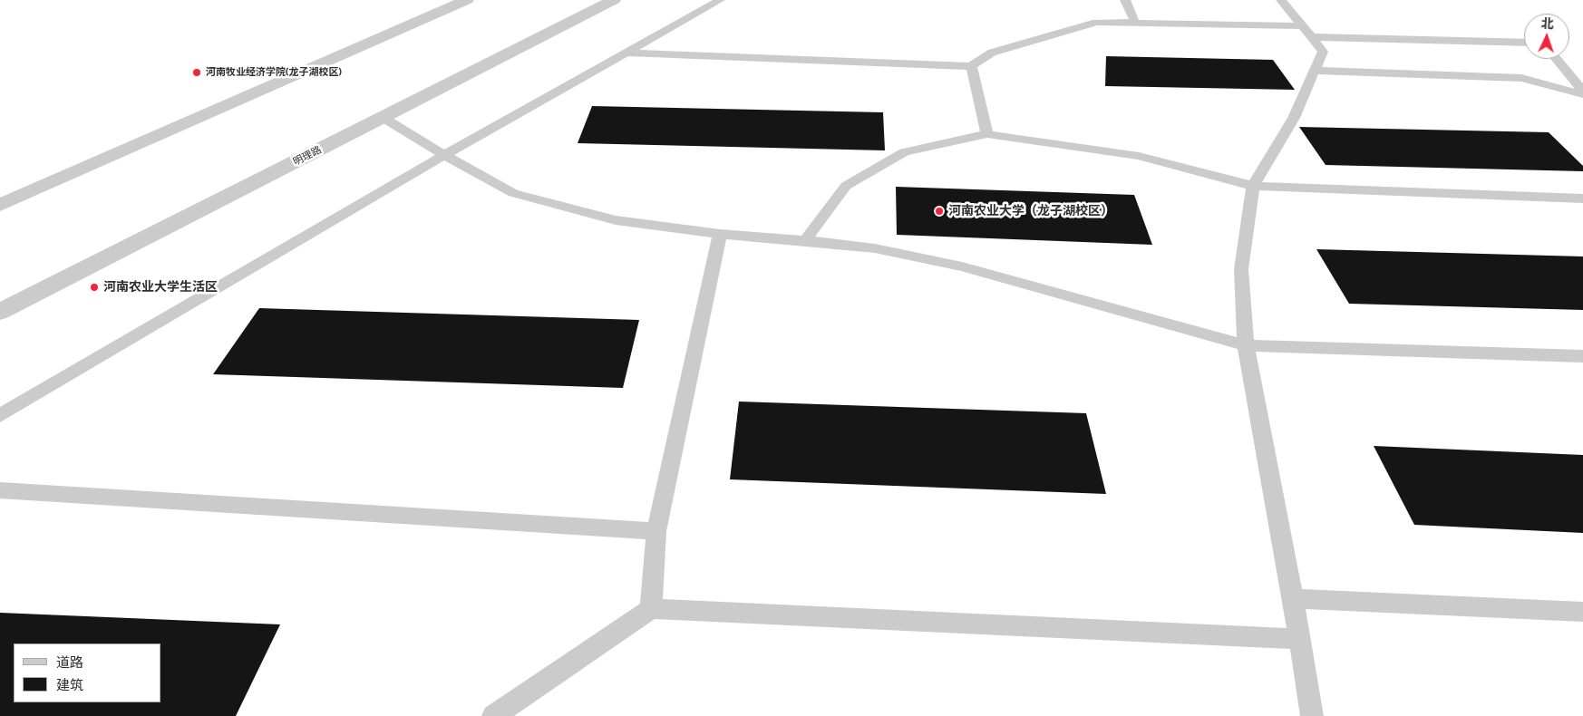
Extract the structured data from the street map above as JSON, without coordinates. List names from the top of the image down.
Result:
{
  "streets": {
    "street": ["明理路"]
  },
  "places": ["河南牧业经济学院(龙子湖校区)", "河南农业大学（龙子湖校区）", "河南农业大学生活区"],
  "legend": ["道路", "建筑"],
  "north": "top"
}
